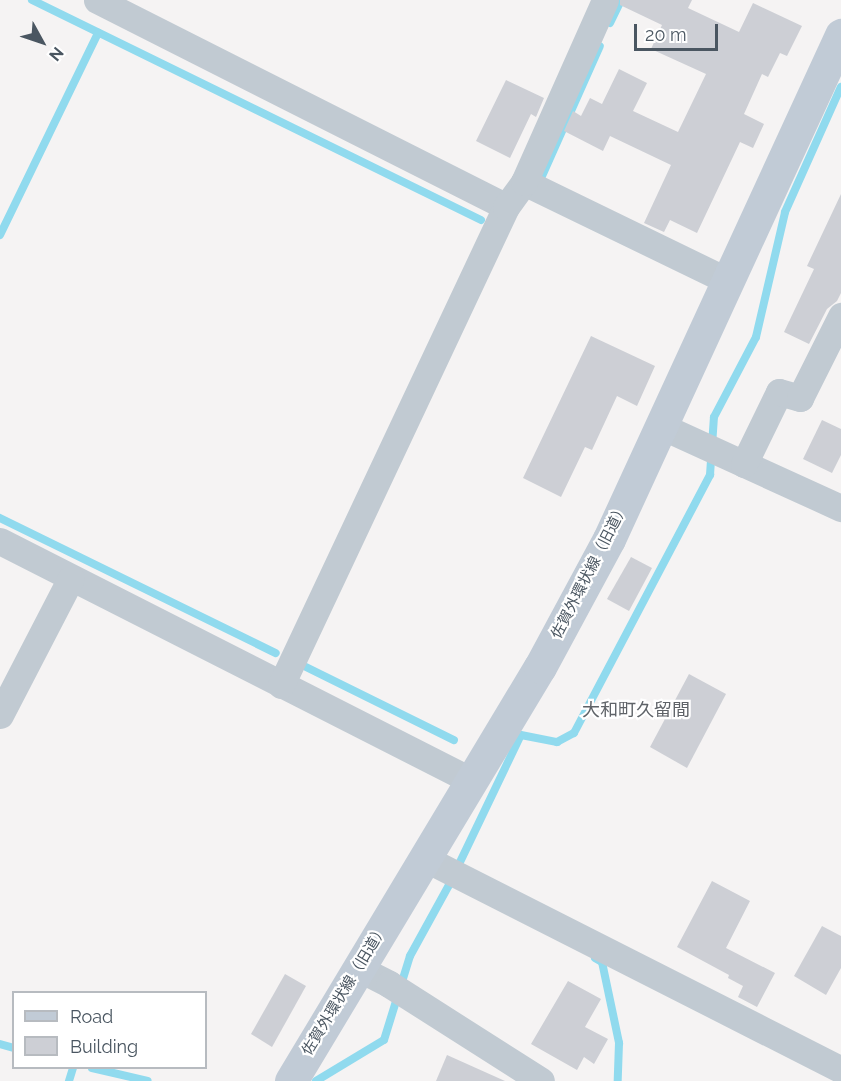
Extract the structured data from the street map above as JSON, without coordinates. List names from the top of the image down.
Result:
{
  "streets": {
    "street": ["佐賀外環状線（旧道）"]
  },
  "districts": ["大和町久留間"],
  "legend": ["Road", "Building"],
  "scale_bar": "20 m",
  "north": "bottom right"
}
